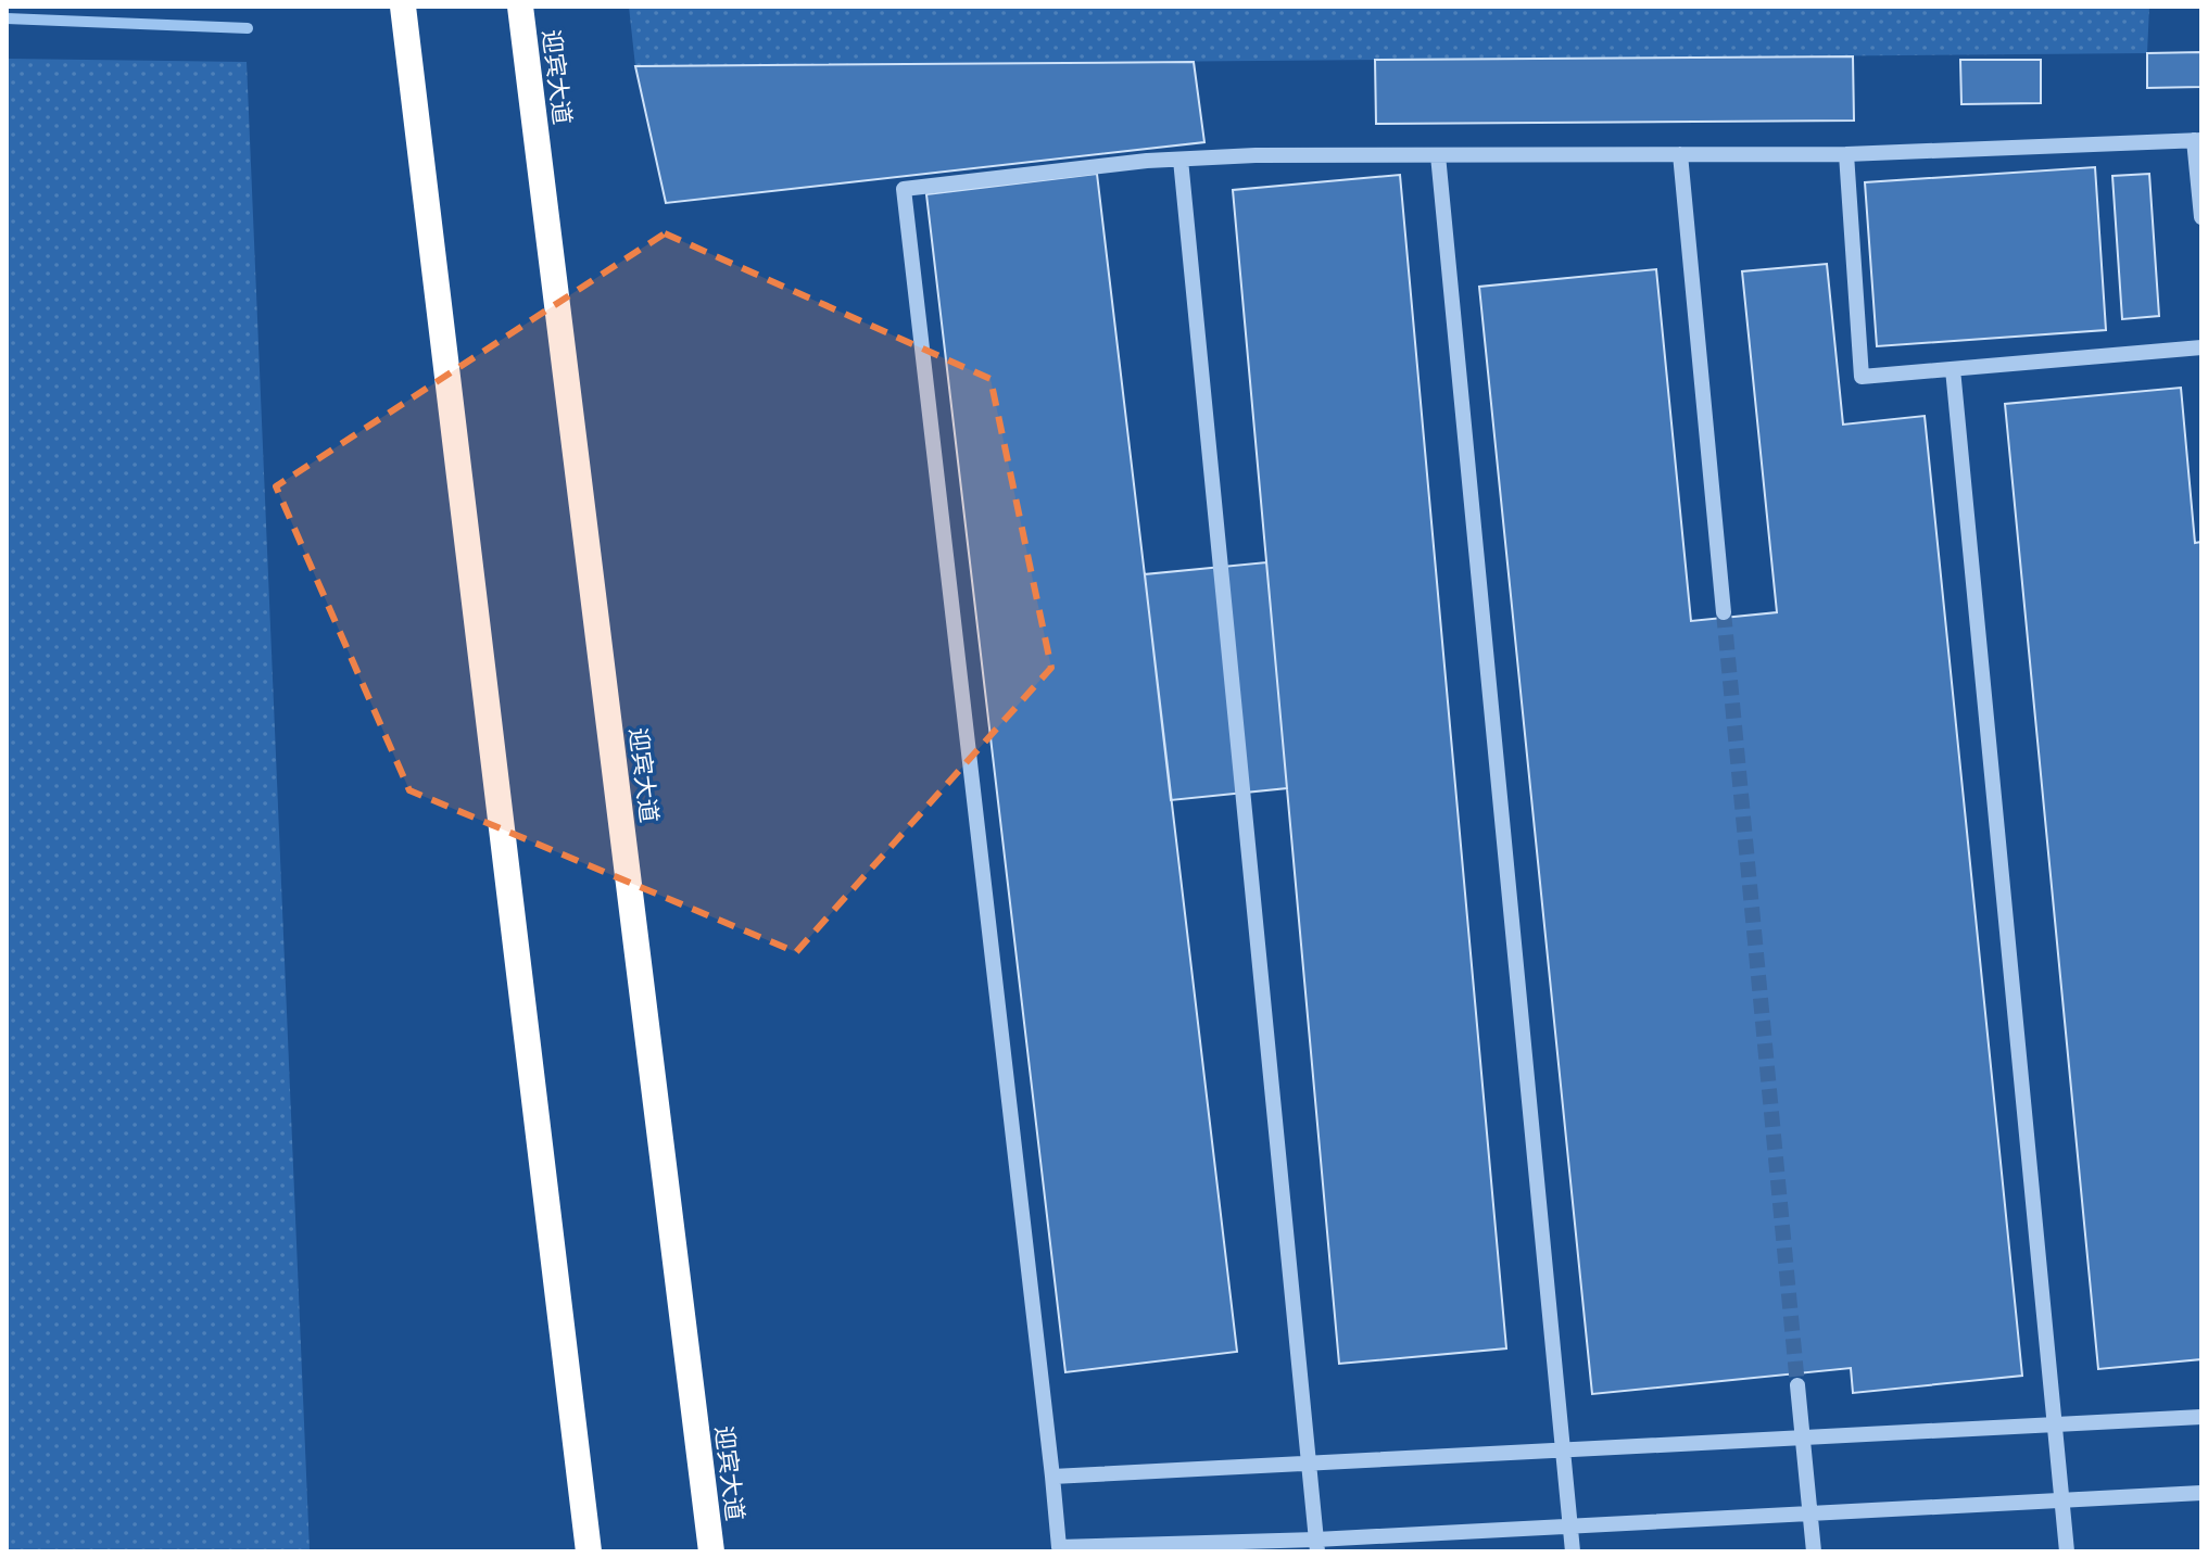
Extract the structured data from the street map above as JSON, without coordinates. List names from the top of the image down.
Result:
{
  "streets": {
    "highway": ["迎宾大道"]
  }
}
